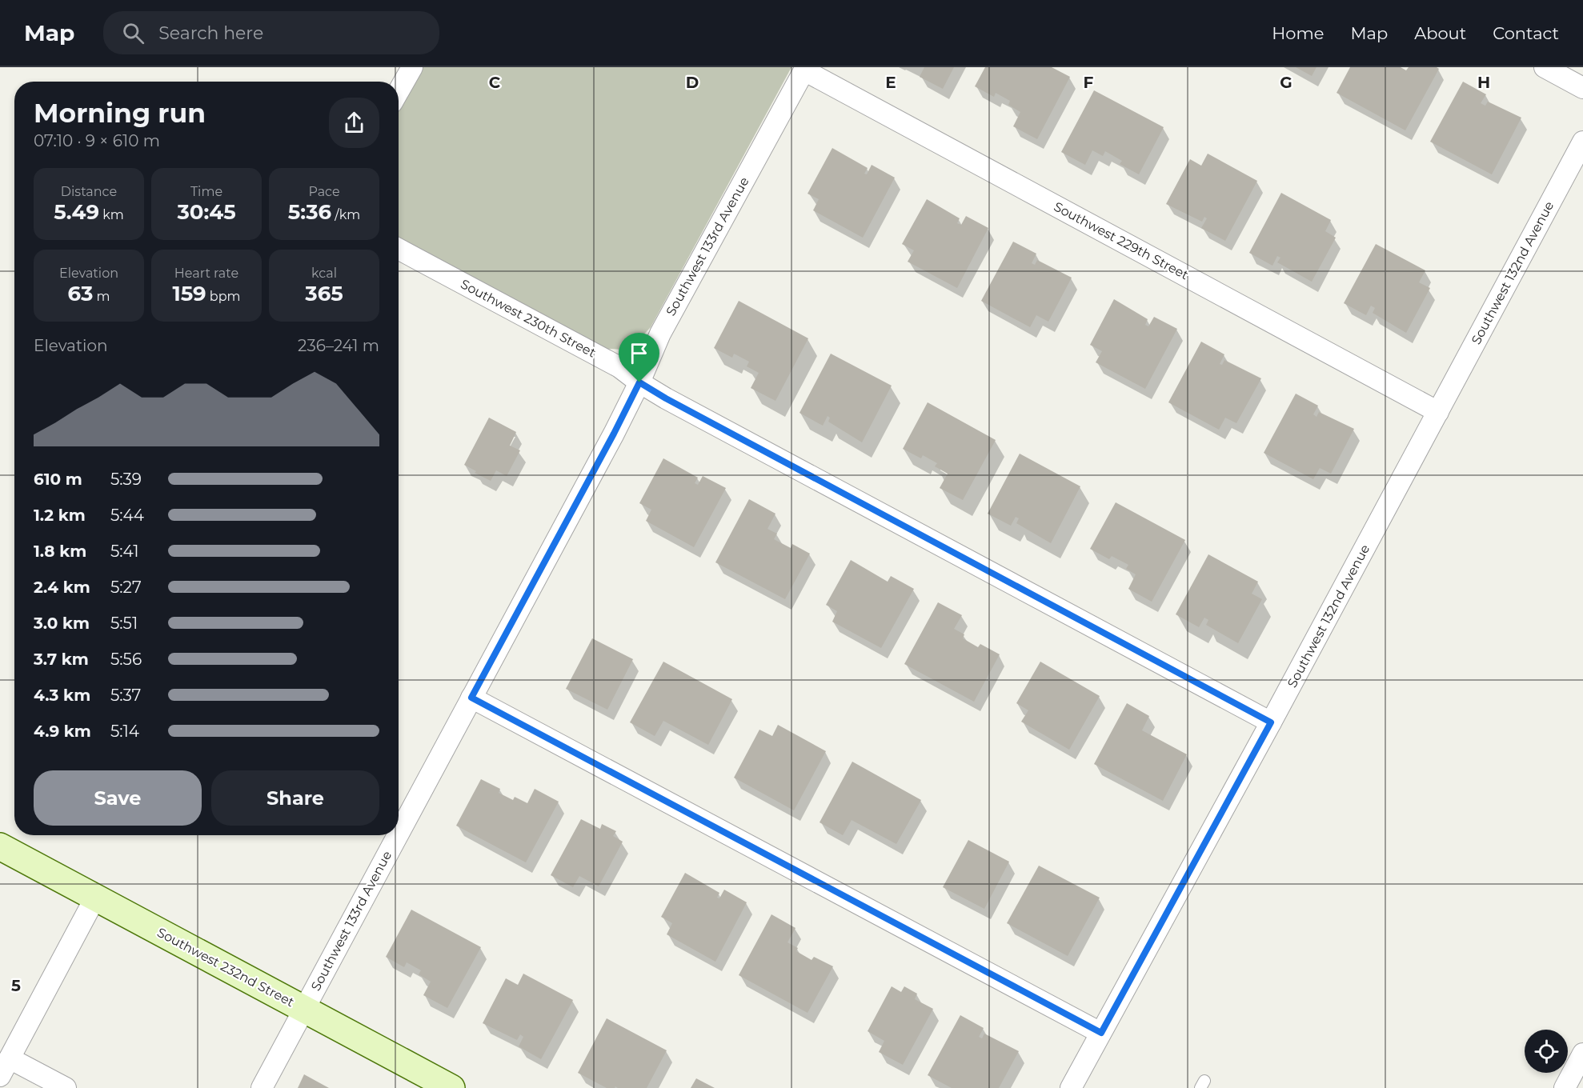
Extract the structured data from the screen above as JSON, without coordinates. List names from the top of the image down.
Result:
{
  "streets": {
    "street": [
      "Southwest 229th Street",
      "Southwest 133rd Avenue",
      "Southwest 132nd Avenue",
      "Southwest 230th Street",
      "Southwest 232nd Street"
    ]
  },
  "crossings": [
    ["Southwest 229th Street", "Southwest 133rd Avenue"],
    ["Southwest 229th Street", "Southwest 132nd Avenue"],
    ["Southwest 133rd Avenue", "Southwest 230th Street"],
    ["Southwest 133rd Avenue", "Southwest 232nd Street"],
    ["Southwest 132nd Avenue", "Southwest 230th Street"]
  ],
  "page": {
    "header": "Map",
    "search": "Search here",
    "nav": [
      "Home",
      "Map",
      "About",
      "Contact"
    ],
    "heading": ["Morning run", "07:10 · 9 × 610 m"],
    "stats": [
      ["Distance", "5.49 km"],
      ["Time", "30:45"],
      ["Pace", "5:36 /km"],
      ["Elevation", "63 m"],
      ["Heart rate", "159 bpm"],
      ["kcal", "365"]
    ],
    "chart": ["Elevation", "236–241 m"],
    "list": [
      {
        "name": "610 m",
        "note": "5:39"
      },
      {
        "name": "1.2 km",
        "note": "5:44"
      },
      {
        "name": "1.8 km",
        "note": "5:41"
      },
      {
        "name": "2.4 km",
        "note": "5:27"
      },
      {
        "name": "3.0 km",
        "note": "5:51"
      },
      {
        "name": "3.7 km",
        "note": "5:56"
      },
      {
        "name": "4.3 km",
        "note": "5:37"
      },
      {
        "name": "4.9 km",
        "note": "5:14"
      }
    ],
    "buttons": ["Save", "Share"]
  },
  "grid": {
    "columns": [
      "C",
      "D",
      "E",
      "F",
      "G",
      "H"
    ],
    "rows": ["5"]
  }
}
